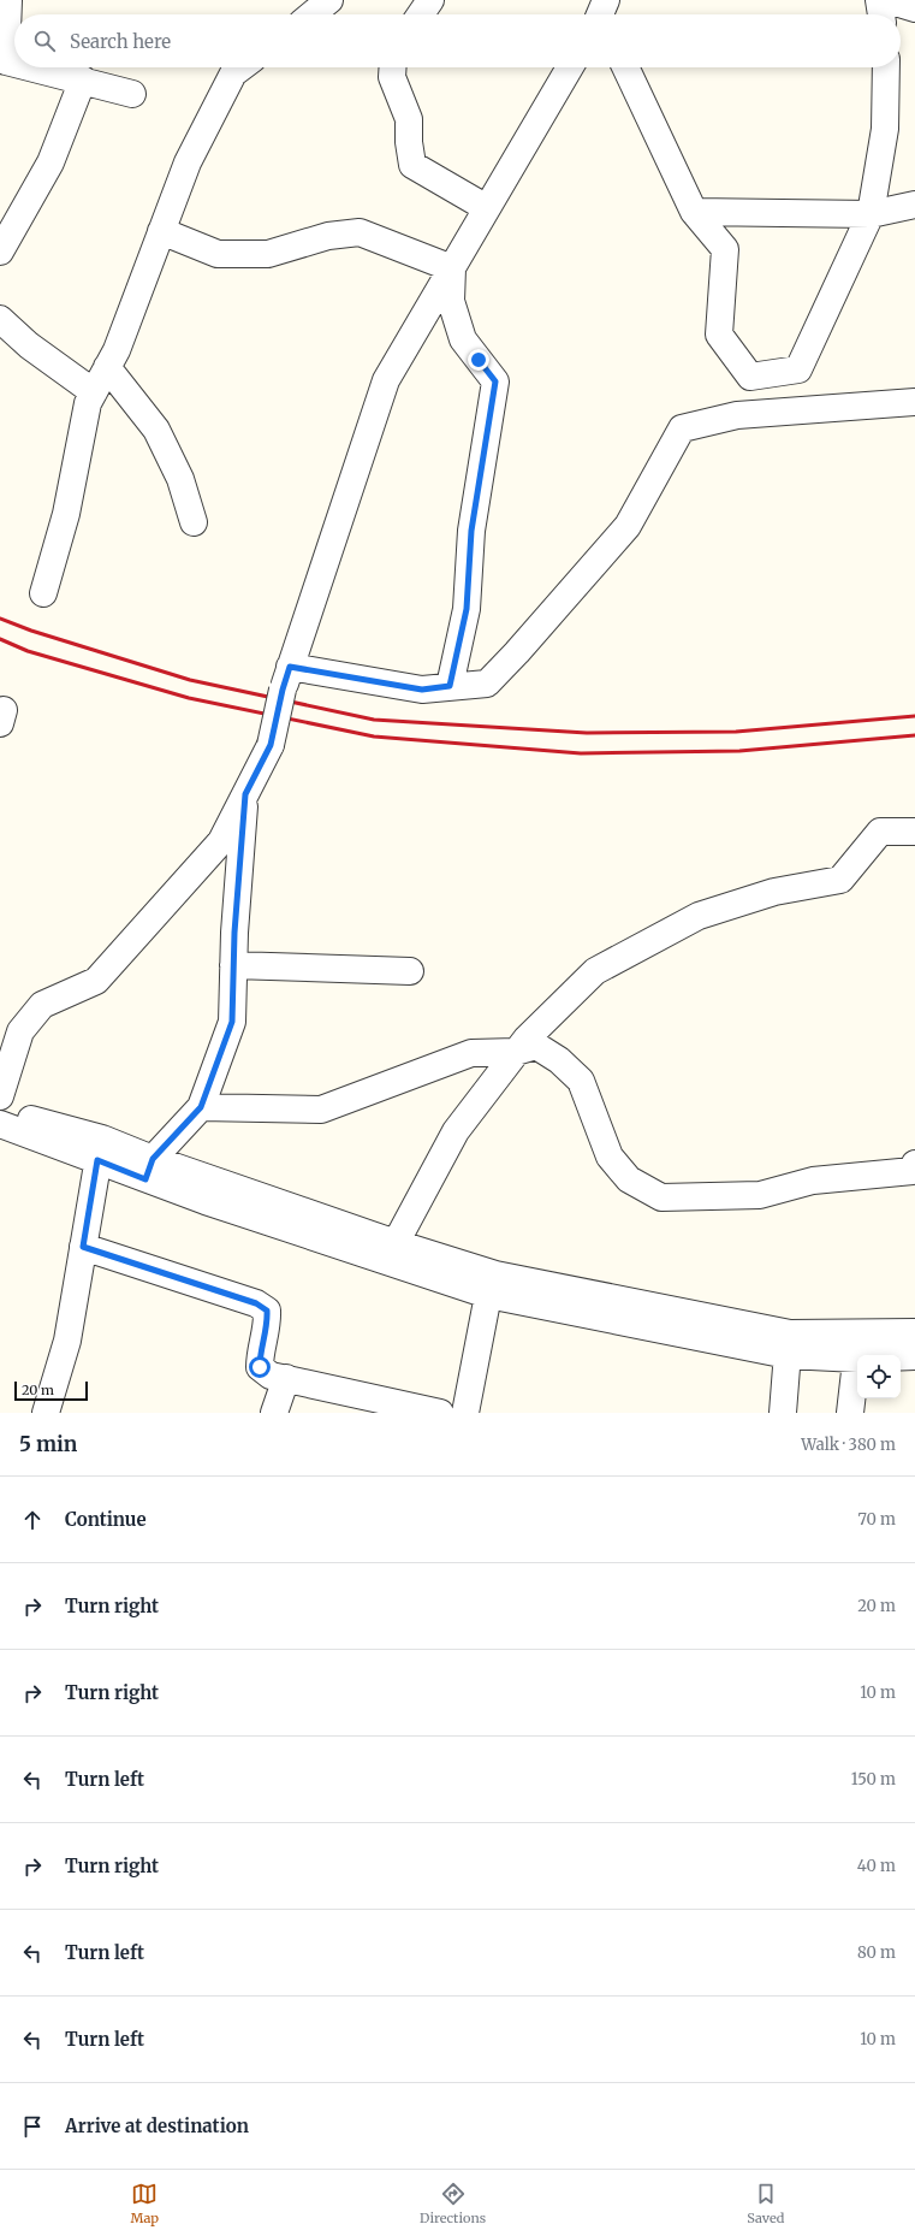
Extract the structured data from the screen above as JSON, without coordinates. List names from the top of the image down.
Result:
{
  "scale_bar": "20 m",
  "page": {
    "search": "Search here",
    "scale": "20 m",
    "heading": ["5 min", "Walk · 380 m"],
    "list": [
      ["Continue", "70 m"],
      ["Turn right", "20 m"],
      ["Turn right", "10 m"],
      ["Turn left", "150 m"],
      ["Turn right", "40 m"],
      ["Turn left", "80 m"],
      ["Turn left", "10 m"],
      "Arrive at destination"
    ],
    "nav": ["Map", "Directions", "Saved"]
  }
}
